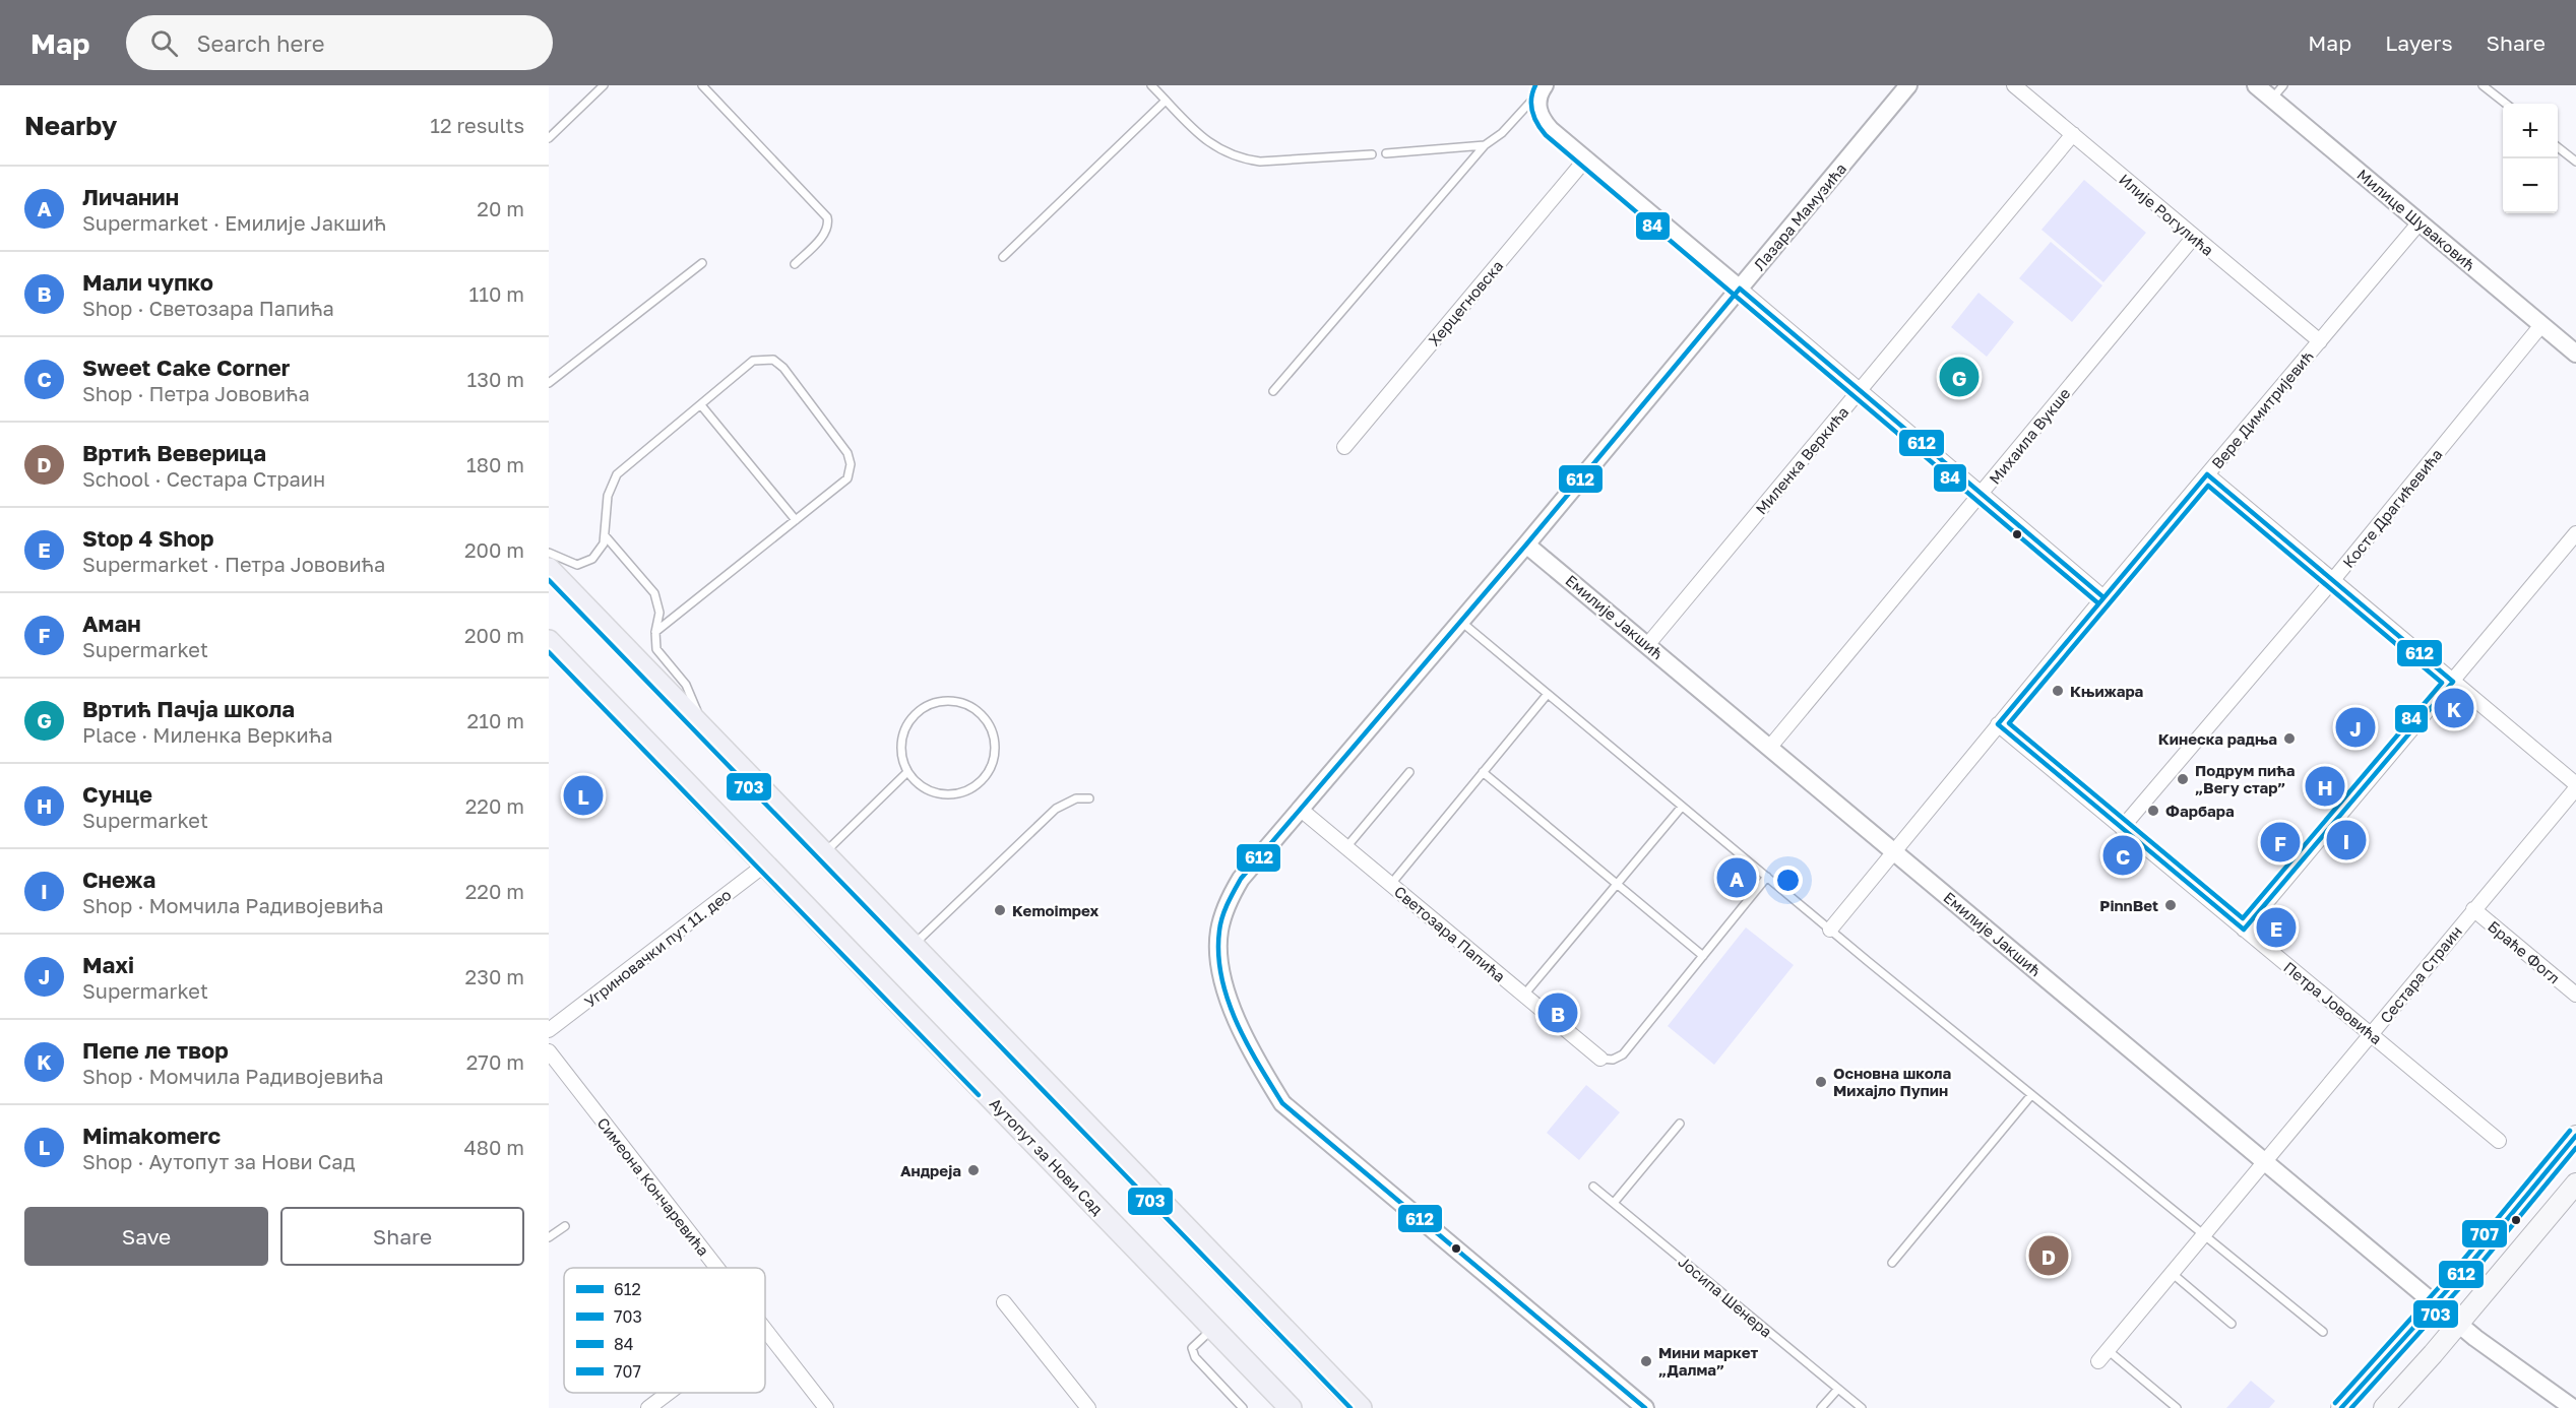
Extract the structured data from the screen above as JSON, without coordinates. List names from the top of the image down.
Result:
{
  "streets": {
    "main road": ["Аутопут за Нови Сад"],
    "street": [
      "Илије Рогулића",
      "Лазара Мамузића",
      "Милице Шуваковић",
      "Херцегновска",
      "Вере Димитријевић",
      "Михаила Вукше",
      "Миленка Веркића",
      "Косте Драгићевића",
      "Емилије Јакшић",
      "Светозара Папића",
      "Угриновачки пут 11. део",
      "Браће Фогл",
      "Сестара Страин",
      "Петра Јововића",
      "Симеона Кончаревића"
    ],
    "lane": ["Јосипа Шенера"]
  },
  "crossings": [
    ["Илије Рогулића", "Вере Димитријевић"],
    ["Илије Рогулића", "Михаила Вукше"],
    ["Илије Рогулића", "Миленка Веркића"],
    ["Лазара Мамузића", "Емилије Јакшић"],
    ["Милице Шуваковић", "Вере Димитријевић"],
    ["Милице Шуваковић", "Косте Драгићевића"],
    ["Вере Димитријевић", "Емилије Јакшић"],
    ["Вере Димитријевић", "Петра Јововића"],
    ["Михаила Вукше", "Емилије Јакшић"],
    ["Миленка Веркића", "Емилије Јакшић"],
    ["Косте Драгићевића", "Петра Јововића"],
    ["Емилије Јакшић", "Сестара Страин"],
    ["Угриновачки пут 11. део", "Аутопут за Нови Сад"],
    ["Браће Фогл", "Сестара Страин"],
    ["Сестара Страин", "Петра Јововића"]
  ],
  "places": [
    "Књижара",
    "Кинеска радња",
    "Подрум пића „Вегу стар”",
    "Фарбара",
    "PinnBet",
    "Kemoimpex",
    "Основна школа Михајло Пупин",
    "Андреја",
    "Мини маркет „Далма”"
  ],
  "lines": [
    "transit line 84",
    "transit line 612",
    "transit line 703",
    "transit line 707"
  ],
  "legend": [
    "612",
    "703",
    "84",
    "707"
  ],
  "page": {
    "header": "Map",
    "search": "Search here",
    "nav": ["Map", "Layers", "Share"],
    "heading": ["Nearby", "12 results"],
    "map_buttons": ["+", "−"],
    "list": [
      {
        "mark": "A",
        "name": "Личанин",
        "note": "Supermarket · Емилије Јакшић",
        "value": "20 m"
      },
      {
        "mark": "B",
        "name": "Мали чупко",
        "note": "Shop · Светозара Папића",
        "value": "110 m"
      },
      {
        "mark": "C",
        "name": "Sweet Cake Corner",
        "note": "Shop · Петра Јововића",
        "value": "130 m"
      },
      {
        "mark": "D",
        "name": "Вртић Веверица",
        "note": "School · Сестара Страин",
        "value": "180 m"
      },
      {
        "mark": "E",
        "name": "Stop 4 Shop",
        "note": "Supermarket · Петра Јововића",
        "value": "200 m"
      },
      {
        "mark": "F",
        "name": "Аман",
        "note": "Supermarket",
        "value": "200 m"
      },
      {
        "mark": "G",
        "name": "Вртић Пачја школа",
        "note": "Place · Миленка Веркића",
        "value": "210 m"
      },
      {
        "mark": "H",
        "name": "Сунце",
        "note": "Supermarket",
        "value": "220 m"
      },
      {
        "mark": "I",
        "name": "Снежа",
        "note": "Shop · Момчила Радивојевића",
        "value": "220 m"
      },
      {
        "mark": "J",
        "name": "Maxi",
        "note": "Supermarket",
        "value": "230 m"
      },
      {
        "mark": "K",
        "name": "Пепе ле твор",
        "note": "Shop · Момчила Радивојевића",
        "value": "270 m"
      },
      {
        "mark": "L",
        "name": "Mimakomerc",
        "note": "Shop · Аутопут за Нови Сад",
        "value": "480 m"
      }
    ],
    "pins": [
      "G",
      "K",
      "J",
      "H",
      "L",
      "I",
      "F",
      "C",
      "A",
      "E",
      "B",
      "D"
    ],
    "buttons": ["Save", "Share"]
  }
}
